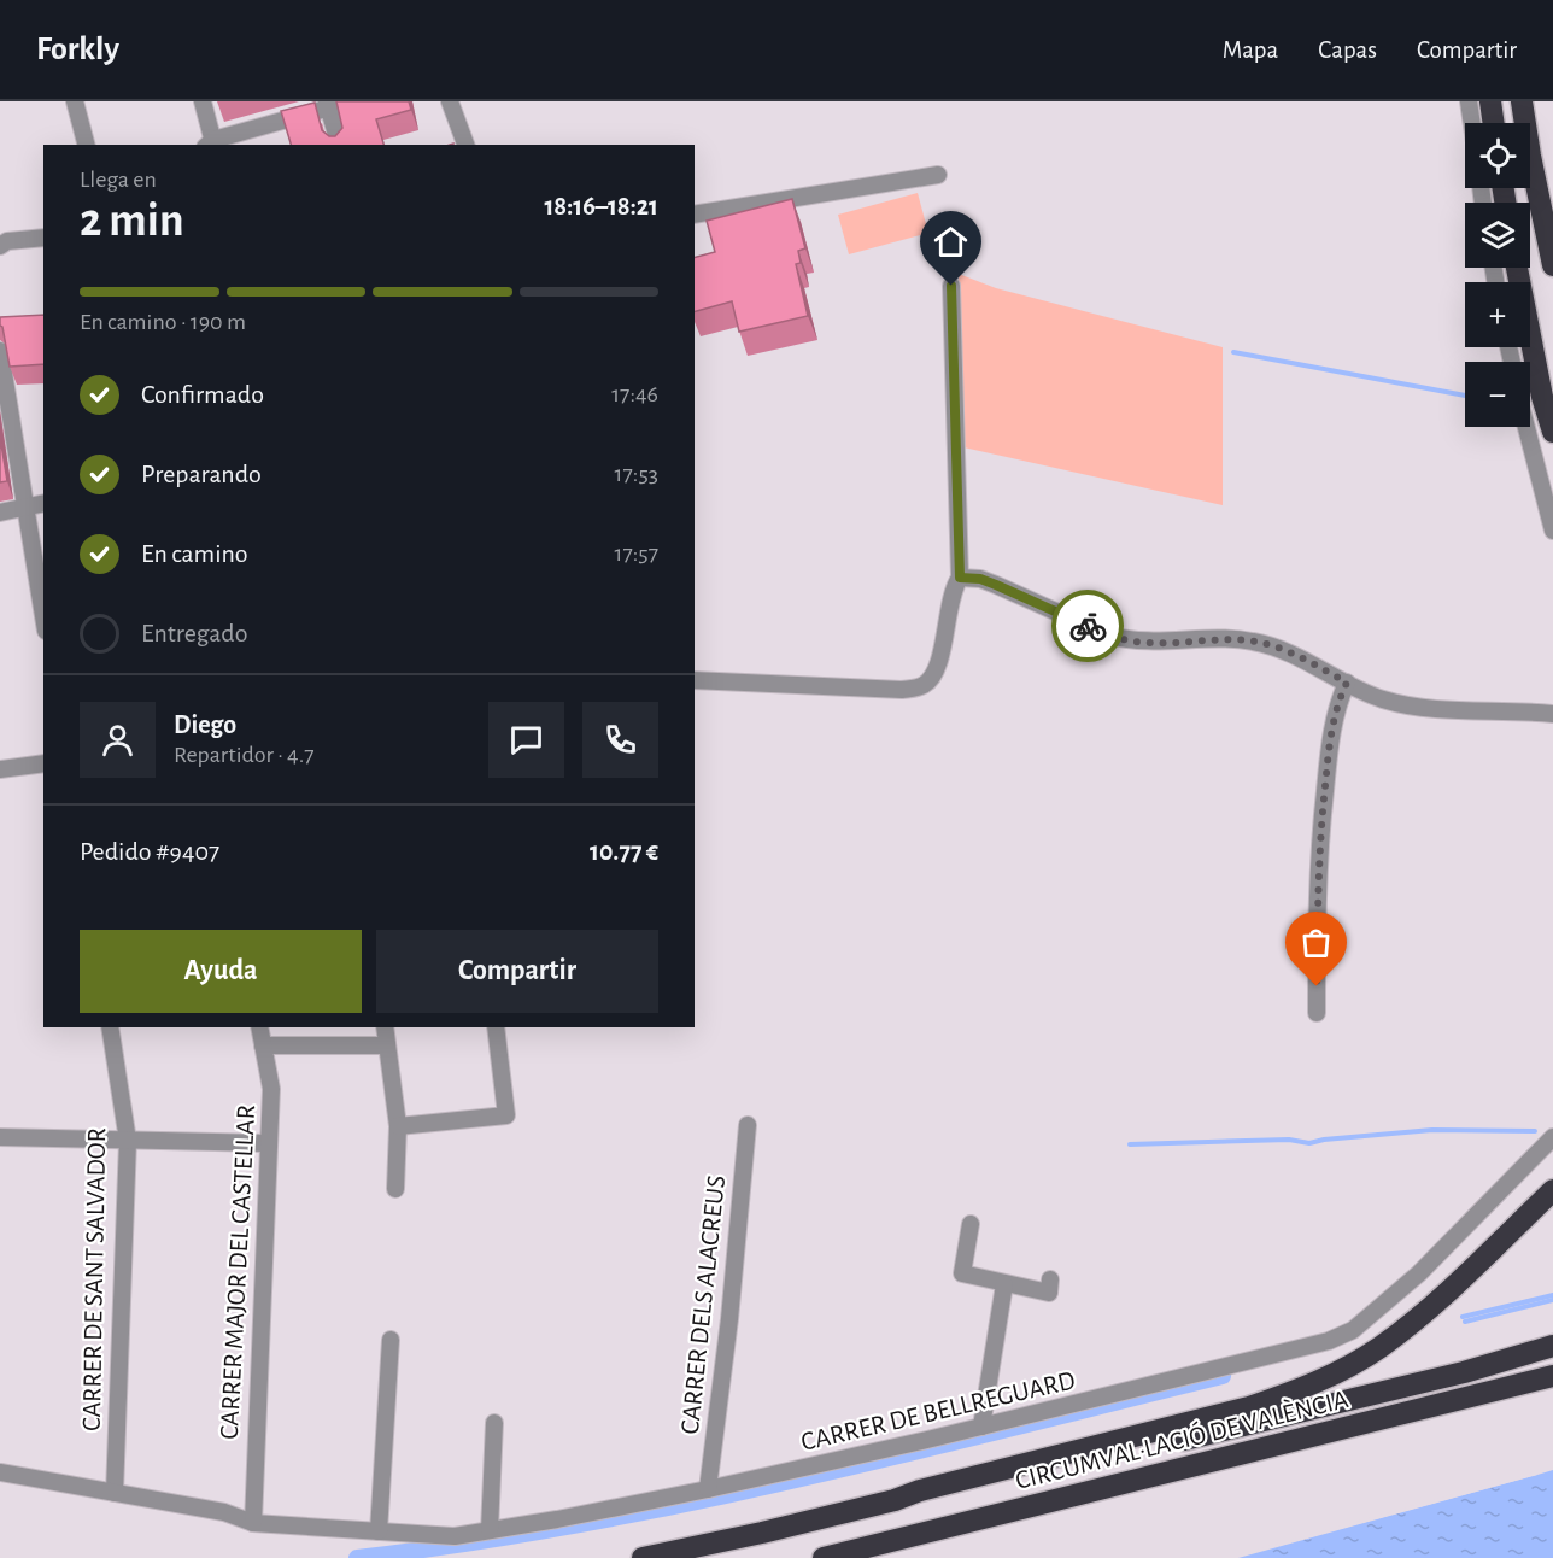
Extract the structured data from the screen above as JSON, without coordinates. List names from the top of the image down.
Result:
{
  "streets": {
    "highway": ["CIRCUMVAL·LACIÓ DE VALÈNCIA"],
    "street": [
      "CARRER MAJOR DEL CASTELLAR",
      "CARRER DE SANT SALVADOR",
      "CARRER DELS ALACREUS",
      "CARRER DE BELLREGUARD"
    ]
  },
  "crossings": [
    ["CARRER MAJOR DEL CASTELLAR", "CARRER DE BELLREGUARD"],
    ["CARRER DE SANT SALVADOR", "CARRER DE BELLREGUARD"],
    ["CARRER DELS ALACREUS", "CARRER DE BELLREGUARD"]
  ],
  "page": {
    "header": "Forkly",
    "nav": ["Mapa", "Capas", "Compartir"],
    "map_buttons": ["+", "−"],
    "heading": ["2 min", "Llega en", "18:16–18:21"],
    "panel": [
      "Diego",
      "Repartidor · 4.7",
      "Pedido #9407",
      "10.77 €"
    ],
    "bar": "En camino · 190 m",
    "list": [
      ["Confirmado", "17:46"],
      ["Preparando", "17:53"],
      ["En camino", "17:57"],
      "Entregado"
    ],
    "buttons": ["Ayuda", "Compartir"]
  }
}
